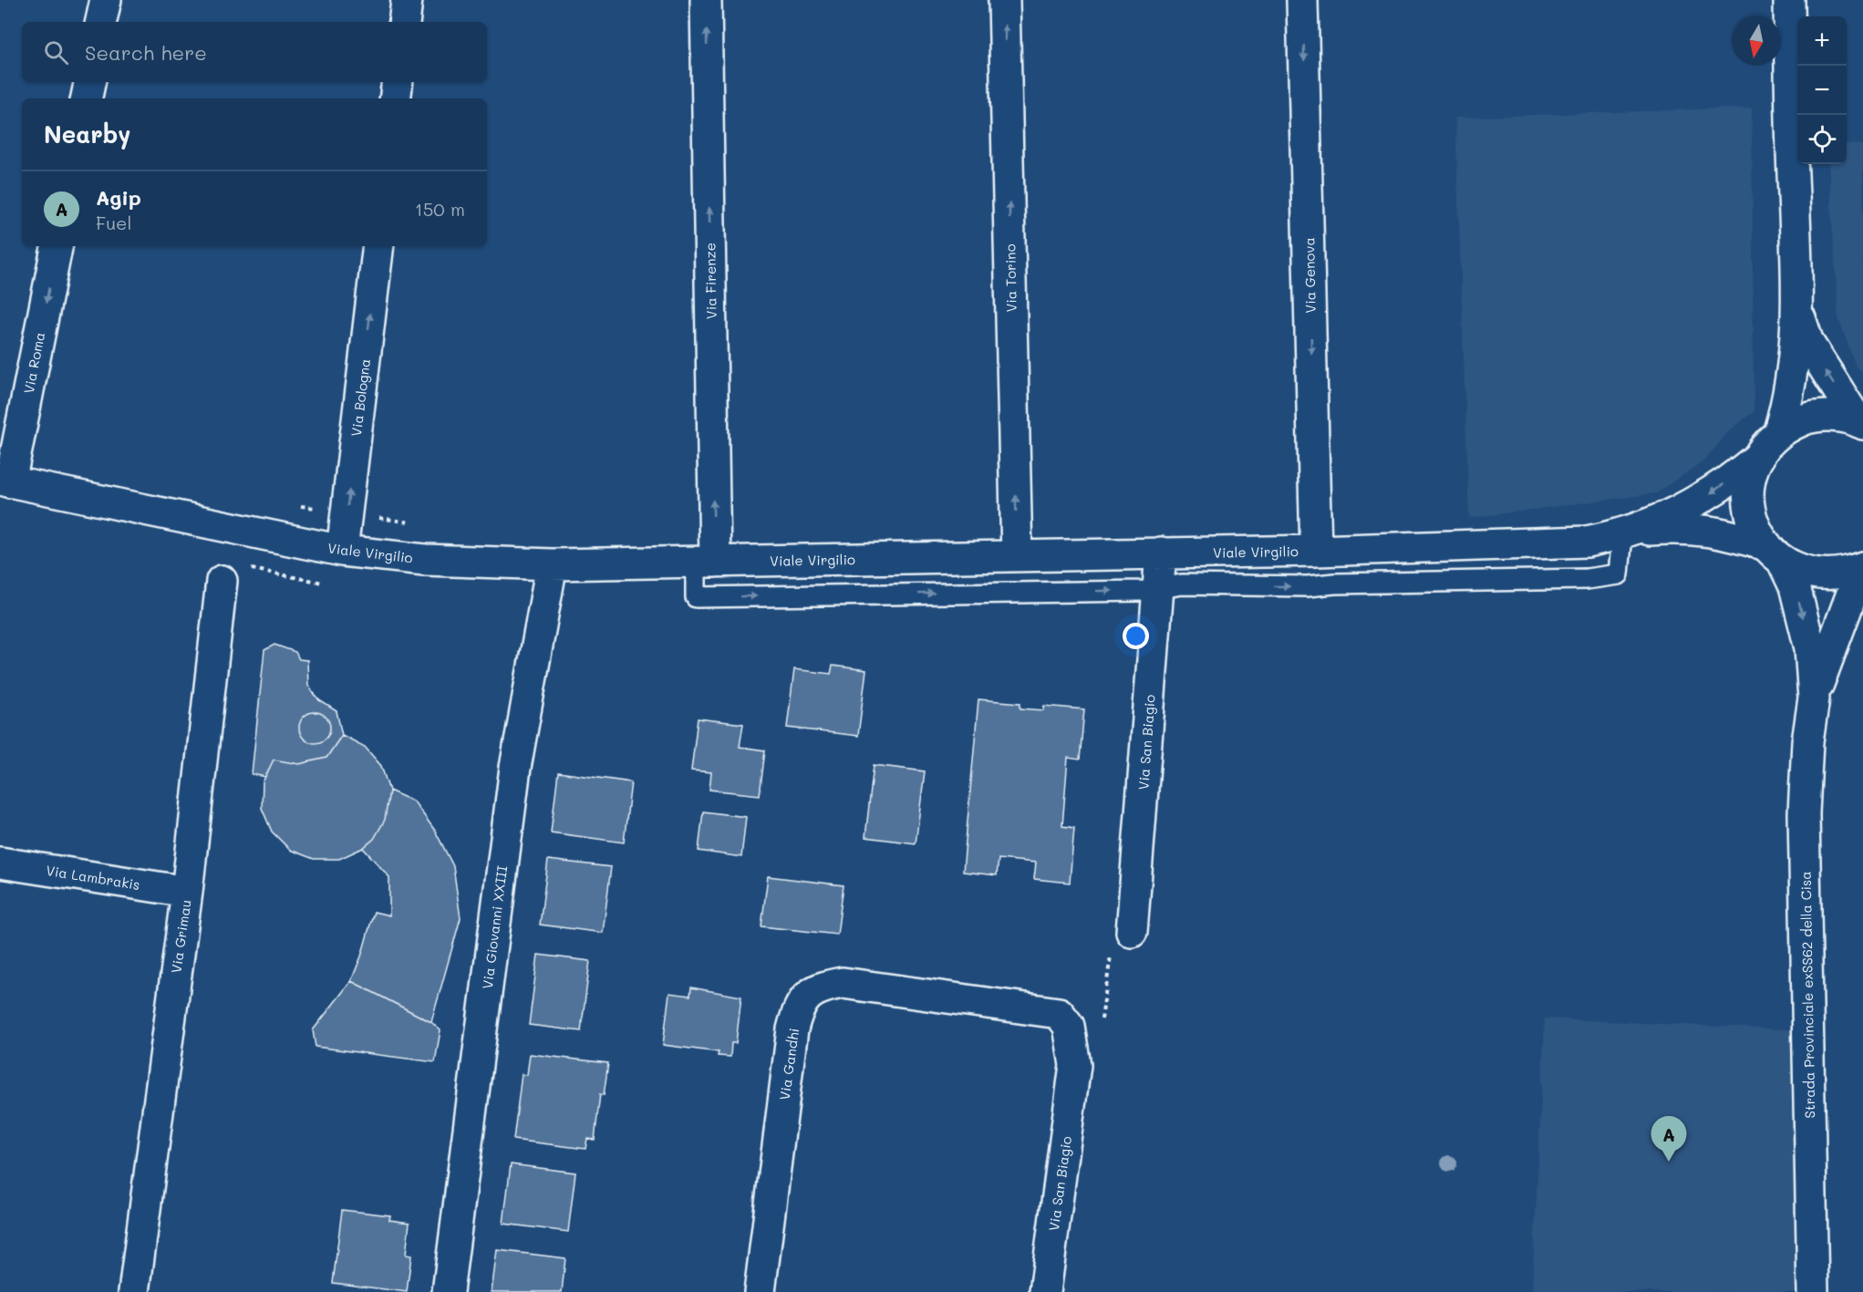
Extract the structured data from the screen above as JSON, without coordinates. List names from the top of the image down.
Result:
{
  "streets": {
    "street": [
      "Via Genova",
      "Via Torino",
      "Via Firenze",
      "Via Roma",
      "Via Bologna",
      "Viale Virgilio",
      "Via San Biagio",
      "Via Lambrakis",
      "Via Giovanni XXIII",
      "Via Grimau",
      "Strada Provinciale exSS62 della Cisa",
      "Via Gandhi"
    ]
  },
  "crossings": [
    ["Via Genova", "Viale Virgilio"],
    ["Via Torino", "Viale Virgilio"],
    ["Via Firenze", "Viale Virgilio"],
    ["Via Roma", "Viale Virgilio"],
    ["Via Bologna", "Viale Virgilio"],
    ["Viale Virgilio", "Via San Biagio"],
    ["Viale Virgilio", "Via Giovanni XXIII"],
    ["Viale Virgilio", "Strada Provinciale exSS62 della Cisa"],
    ["Via San Biagio", "Via Gandhi"],
    ["Via Lambrakis", "Via Grimau"]
  ],
  "one_way": [
    "Via Genova",
    "Via Torino",
    "Via Firenze",
    "Via Roma",
    "Via Bologna"
  ],
  "north": "bottom",
  "page": {
    "map_buttons": ["+", "−"],
    "search": "Search here",
    "heading": "Nearby",
    "list": [
      {
        "mark": "A",
        "name": "Agip",
        "note": "Fuel",
        "value": "150 m"
      }
    ],
    "pins": "A"
  }
}
